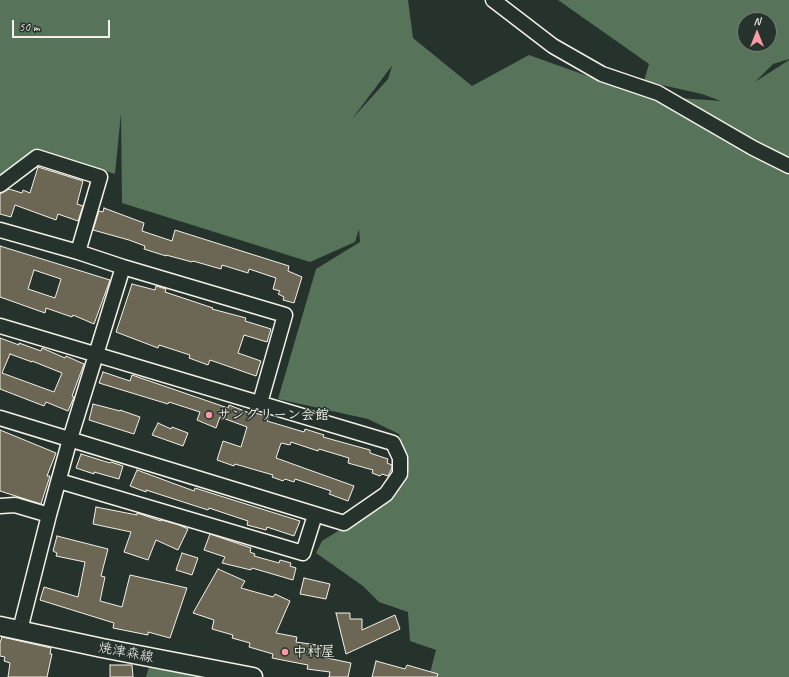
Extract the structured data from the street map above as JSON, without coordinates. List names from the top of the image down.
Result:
{
  "streets": {
    "main road": ["焼津森線"]
  },
  "places": ["サングリーン会館", "中村屋"],
  "scale_bar": "50 m",
  "north": "top"
}
